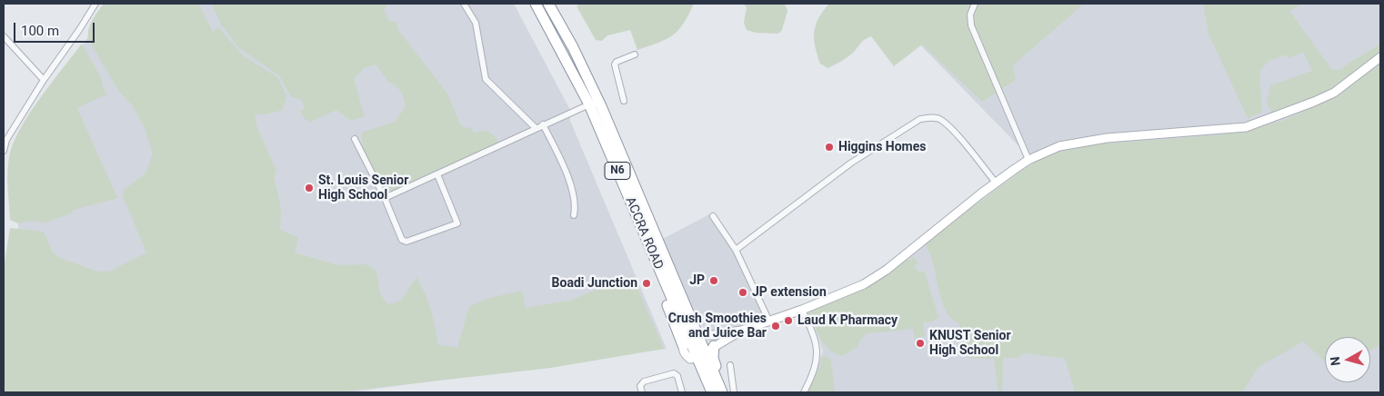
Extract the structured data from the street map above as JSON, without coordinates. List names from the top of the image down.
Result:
{
  "streets": {
    "highway": ["N6", "ACCRA ROAD"]
  },
  "places": [
    "Higgins Homes",
    "St. Louis Senior High School",
    "JP",
    "Boadi Junction",
    "JP extension",
    "Laud K Pharmacy",
    "Crush Smoothies and Juice Bar",
    "KNUST Senior High School"
  ],
  "scale_bar": "100 m",
  "north": "left"
}
